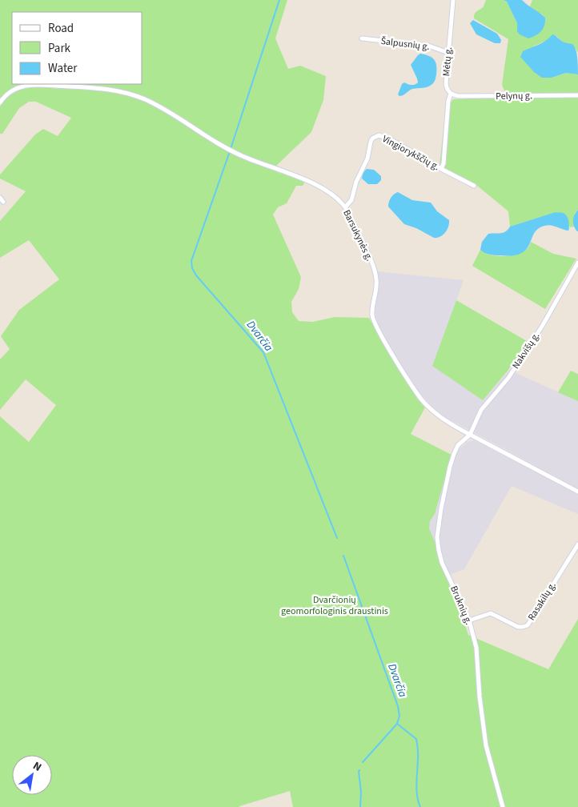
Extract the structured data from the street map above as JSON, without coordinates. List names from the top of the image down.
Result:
{
  "streets": {
    "street": [
      "Šalpusnių g.",
      "Mėtų g.",
      "Pelynų g.",
      "Vingiorykščių g.",
      "Barsukynės g.",
      "Nakvišų g.",
      "Rasakilų g.",
      "Bruknių g."
    ]
  },
  "crossings": [
    ["Šalpusnių g.", "Mėtų g."],
    ["Mėtų g.", "Pelynų g."],
    ["Mėtų g.", "Vingiorykščių g."],
    ["Vingiorykščių g.", "Barsukynės g."],
    ["Barsukynės g.", "Nakvišų g."],
    ["Barsukynės g.", "Bruknių g."],
    ["Nakvišų g.", "Bruknių g."],
    ["Rasakilų g.", "Bruknių g."]
  ],
  "water": ["Dvarčia"],
  "parks": ["Dvarčionių geomorfologinis draustinis"],
  "legend": ["Road", "Park", "Water"],
  "north": "top right"
}
